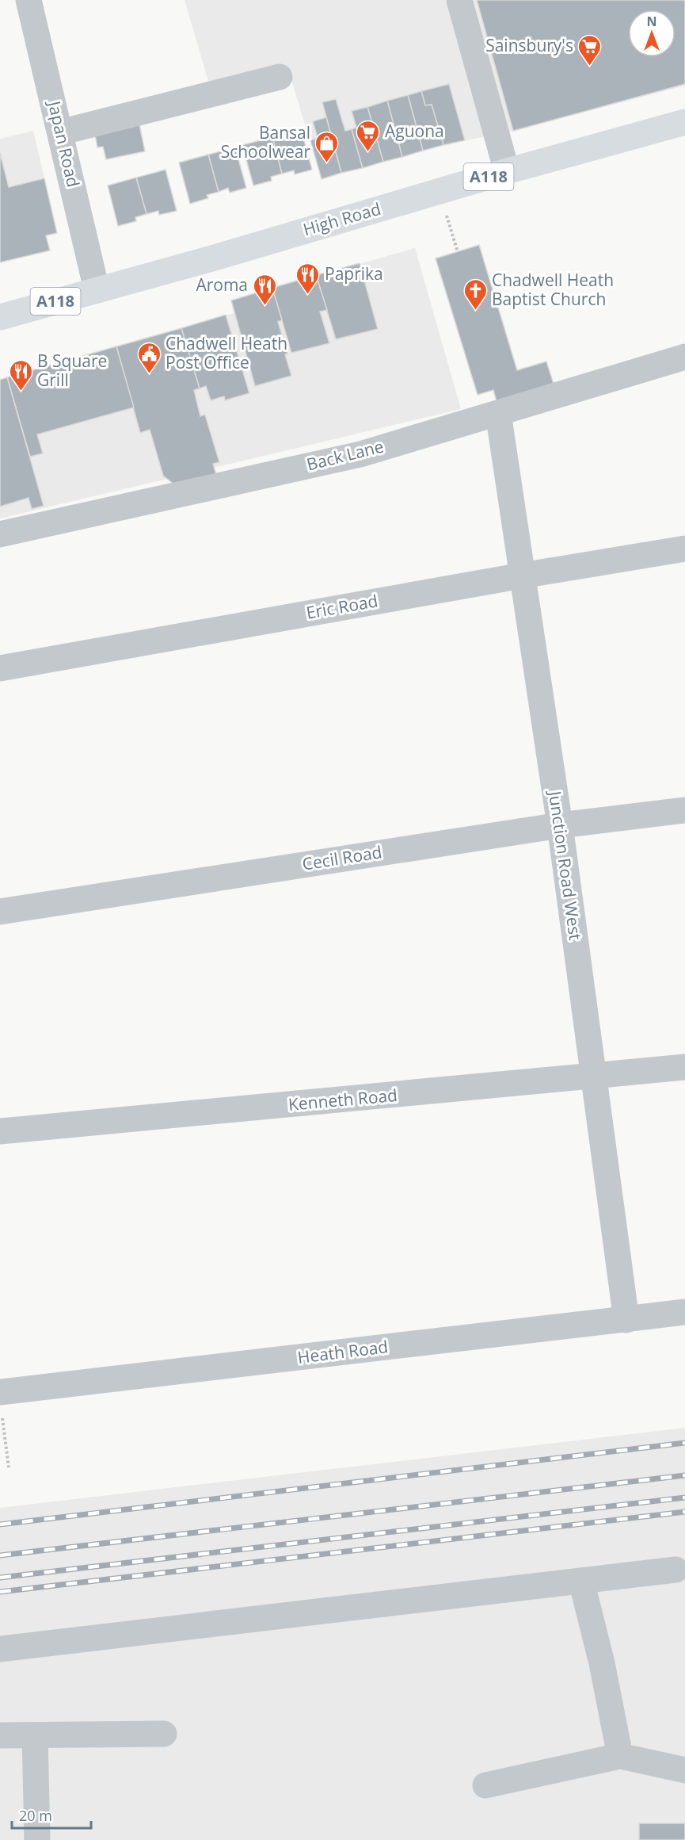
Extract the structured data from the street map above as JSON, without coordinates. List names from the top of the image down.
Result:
{
  "streets": {
    "main road": ["A118", "High Road"],
    "street": [
      "Japan Road",
      "Back Lane",
      "Eric Road",
      "Cecil Road",
      "Junction Road West",
      "Kenneth Road",
      "Heath Road"
    ]
  },
  "crossings": [
    ["Japan Road", "High Road"],
    ["Back Lane", "Junction Road West"],
    ["Eric Road", "Junction Road West"],
    ["Cecil Road", "Junction Road West"],
    ["Junction Road West", "Kenneth Road"],
    ["Junction Road West", "Heath Road"]
  ],
  "places": {
    "supermarket": ["Sainsbury's", "Aguona"],
    "shop": ["Bansal Schoolwear"],
    "restaurant": ["Paprika", "Aroma", "B Square Grill"],
    "church": ["Chadwell Heath Baptist Church"],
    "public building": ["Chadwell Heath Post Office"]
  },
  "scale_bar": "20 m",
  "north": "top"
}
